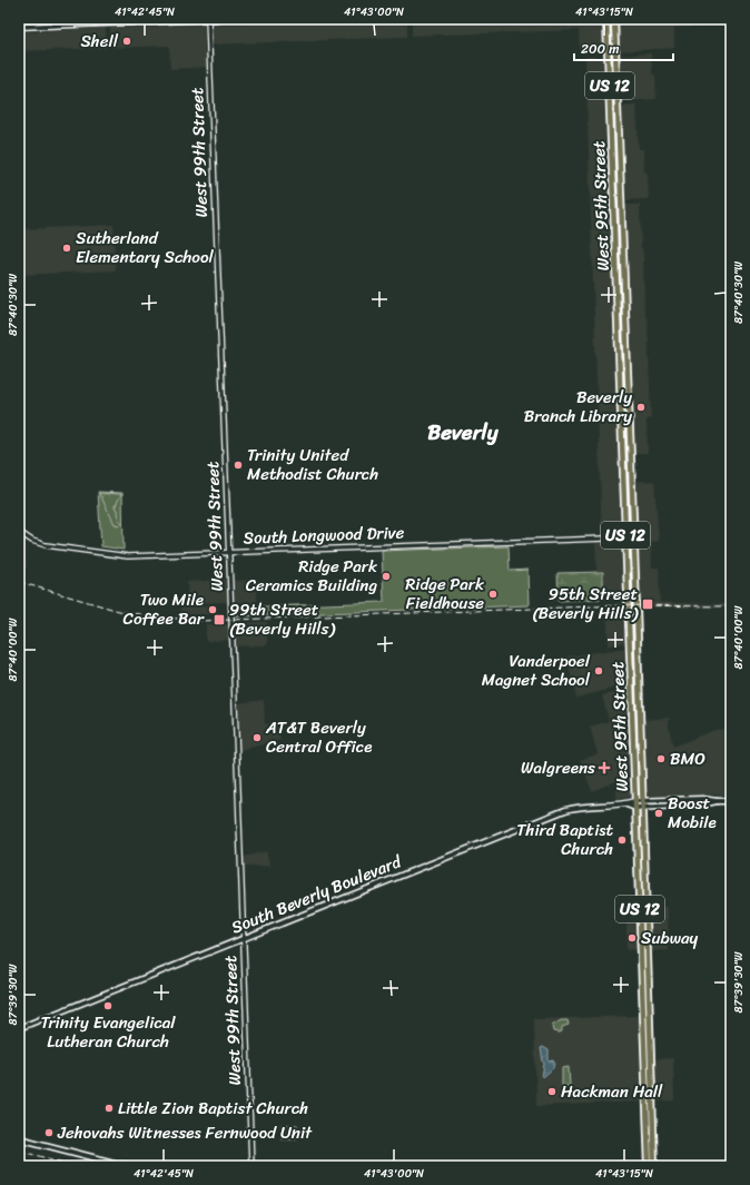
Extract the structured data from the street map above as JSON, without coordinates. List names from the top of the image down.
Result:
{
  "streets": {
    "main road": ["US 12", "West 95th Street", "South Beverly Boulevard"],
    "street": ["West 99th Street", "South Longwood Drive"]
  },
  "crossings": [
    ["West 99th Street", "South Longwood Drive"],
    ["West 99th Street", "South Beverly Boulevard"],
    ["West 95th Street", "South Longwood Drive"]
  ],
  "districts": ["Beverly"],
  "places": {
    "other": [
      "Shell",
      "Sutherland Elementary School",
      "Beverly Branch Library",
      "Trinity United Methodist Church",
      "Ridge Park Ceramics Building",
      "Ridge Park Fieldhouse",
      "Two Mile Coffee Bar",
      "Vanderpoel Magnet School",
      "AT&T Beverly Central Office",
      "BMO",
      "Boost Mobile",
      "Third Baptist Church",
      "Subway",
      "Trinity Evangelical Lutheran Church",
      "Hackman Hall",
      "Little Zion Baptist Church",
      "Jehovahs Witnesses Fernwood Unit"
    ],
    "transit": ["95th Street (Beverly Hills)", "99th Street (Beverly Hills)"],
    "health": ["Walgreens"]
  },
  "scale_bar": "200 m",
  "coordinates": [
    "41°42'45\"N",
    "41°43'00\"N",
    "41°43'15\"N",
    "87°40'30\"W",
    "87°40'00\"W",
    "87°39'30\"W"
  ]
}
